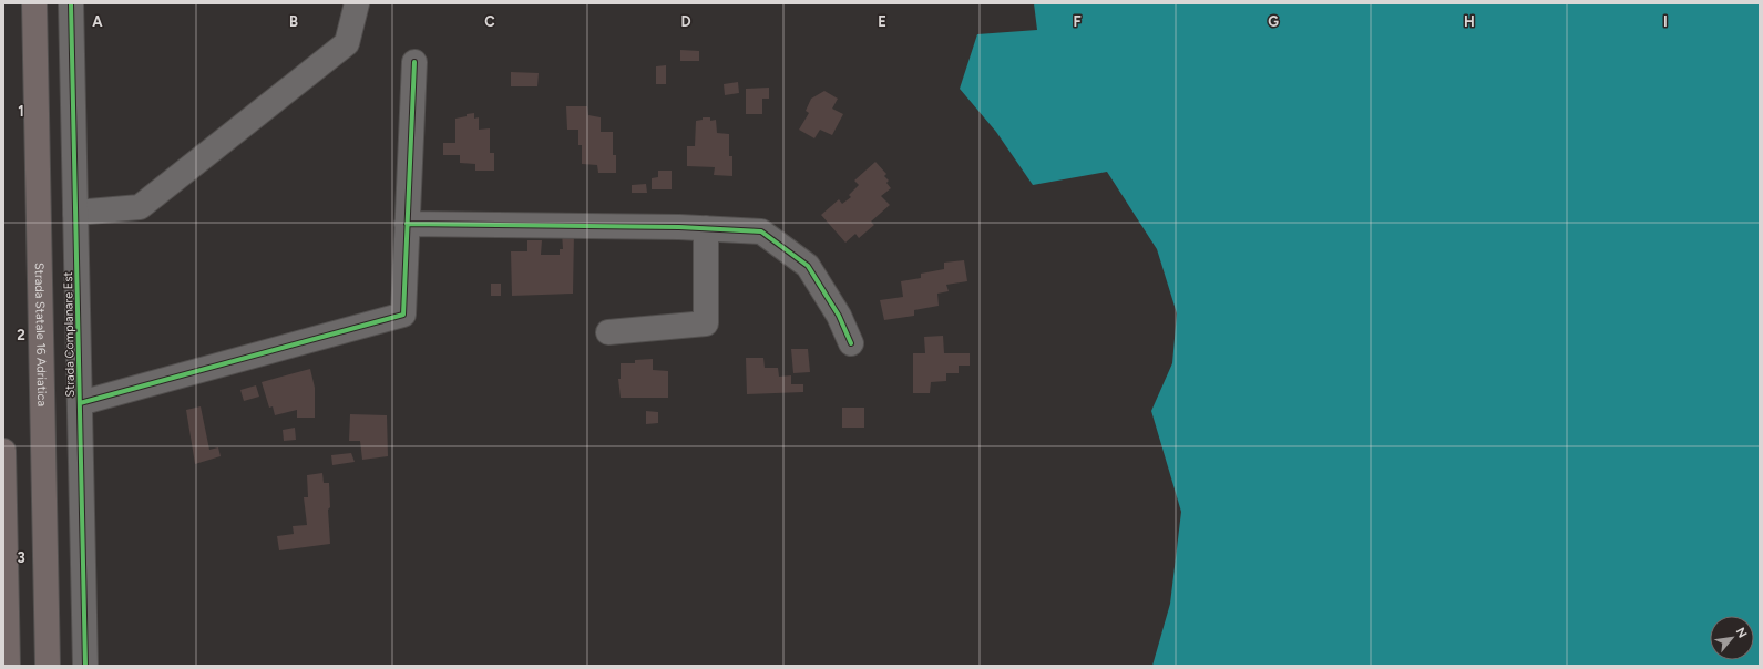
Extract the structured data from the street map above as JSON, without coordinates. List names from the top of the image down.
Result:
{
  "streets": {
    "highway": ["Strada Statale 16 Adriatica"],
    "street": ["Strada Complanare Est"]
  },
  "north": "top right",
  "grid": {
    "columns": [
      "A",
      "B",
      "C",
      "D",
      "E",
      "F",
      "G",
      "H",
      "I"
    ],
    "rows": ["1", "2", "3"]
  }
}
